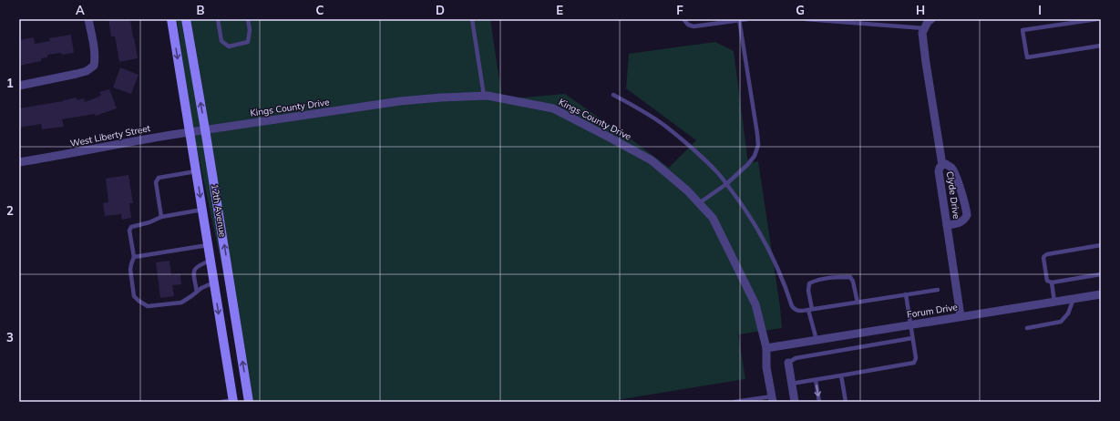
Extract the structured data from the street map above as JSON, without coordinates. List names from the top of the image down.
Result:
{
  "streets": {
    "main road": ["12th Avenue"],
    "street": [
      "Kings County Drive",
      "West Liberty Street",
      "Clyde Drive",
      "Forum Drive"
    ]
  },
  "crossings": [
    ["Kings County Drive", "West Liberty Street"],
    ["Kings County Drive", "12th Avenue"],
    ["Kings County Drive", "Forum Drive"],
    ["West Liberty Street", "12th Avenue"],
    ["Clyde Drive", "Forum Drive"]
  ],
  "grid": {
    "columns": [
      "A",
      "B",
      "C",
      "D",
      "E",
      "F",
      "G",
      "H",
      "I"
    ],
    "rows": ["1", "2", "3"]
  }
}
